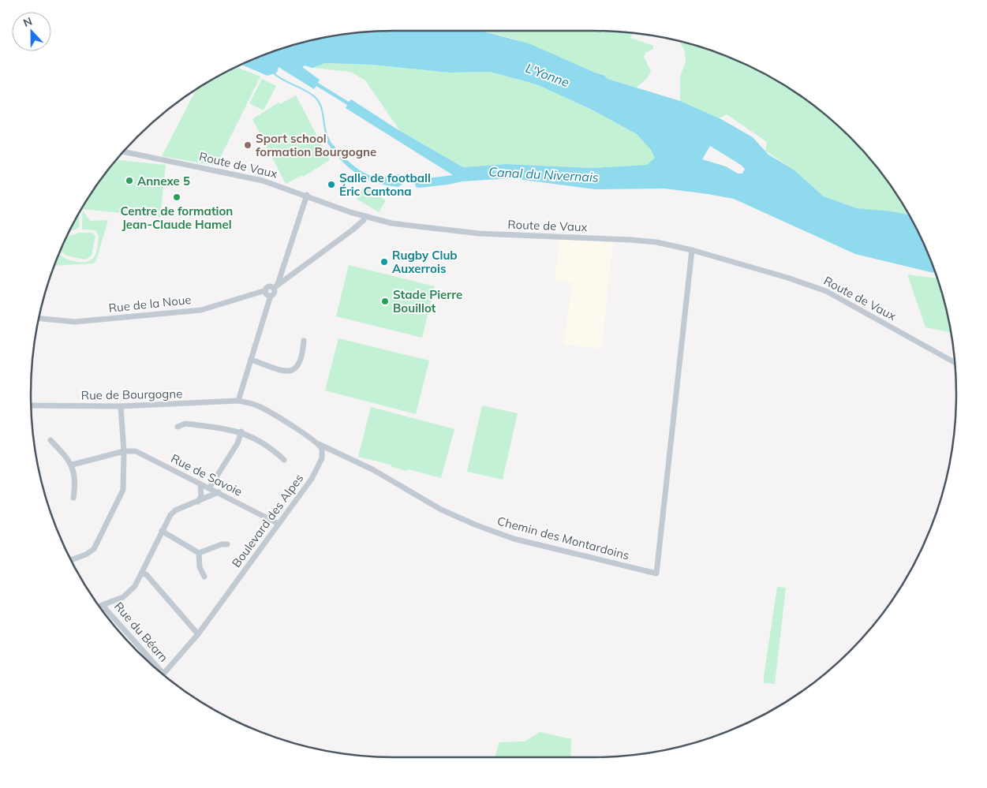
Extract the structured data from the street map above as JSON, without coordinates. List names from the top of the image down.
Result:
{
  "streets": {
    "street": [
      "Route de Vaux",
      "Rue de la Noue",
      "Rue de Bourgogne",
      "Rue de Savoie",
      "Boulevard des Alpes",
      "Chemin des Montardoins",
      "Rue du Béarn"
    ]
  },
  "crossings": [
    ["Route de Vaux", "Chemin des Montardoins"],
    ["Rue de Savoie", "Boulevard des Alpes"],
    ["Boulevard des Alpes", "Chemin des Montardoins"]
  ],
  "water": ["L'Yonne", "Canal du Nivernais"],
  "places": [
    "Sport school formation Bourgogne",
    "Annexe 5",
    "Salle de football Éric Cantona",
    "Centre de formation Jean-Claude Hamel",
    "Rugby Club Auxerrois",
    "Stade Pierre Bouillot"
  ],
  "north": "top"
}
